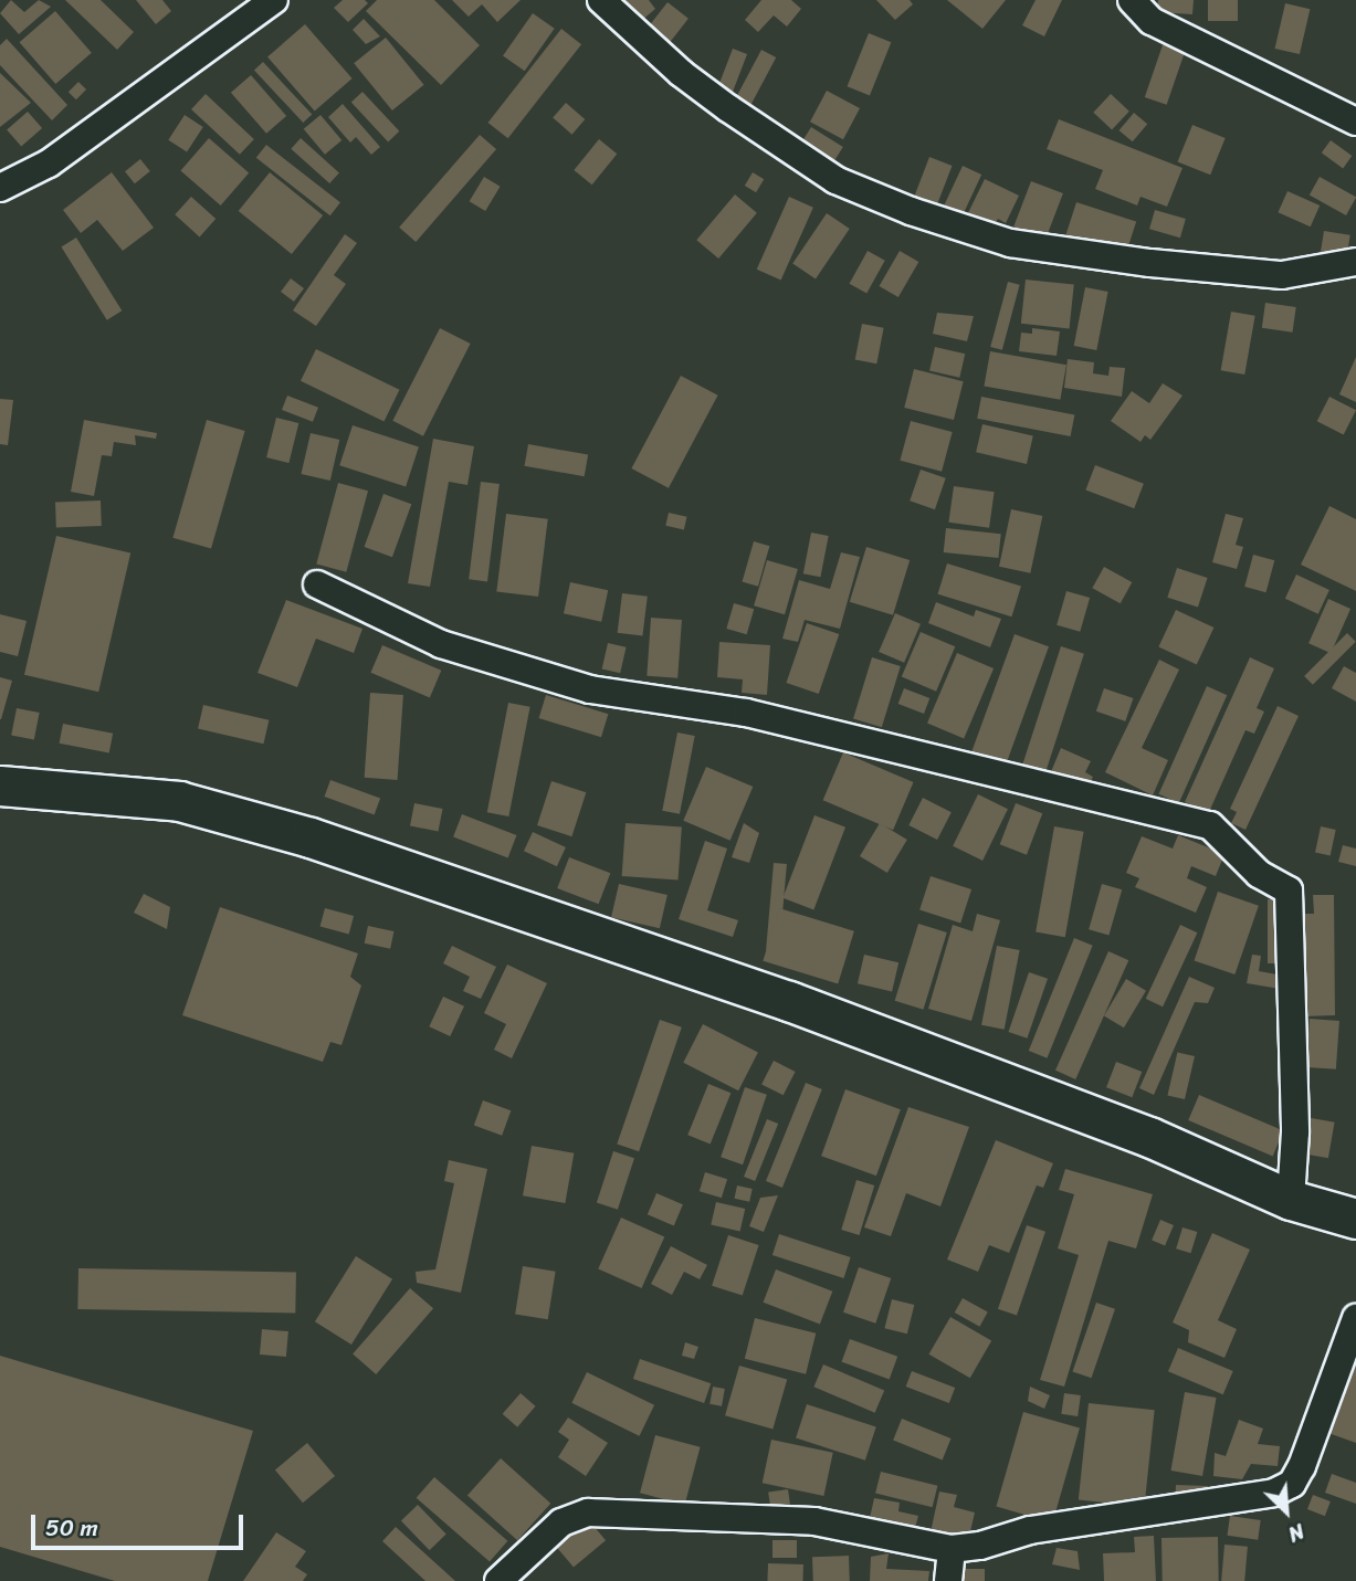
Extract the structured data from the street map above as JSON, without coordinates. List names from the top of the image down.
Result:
{
  "scale_bar": "50 m",
  "north": "bottom right"
}
